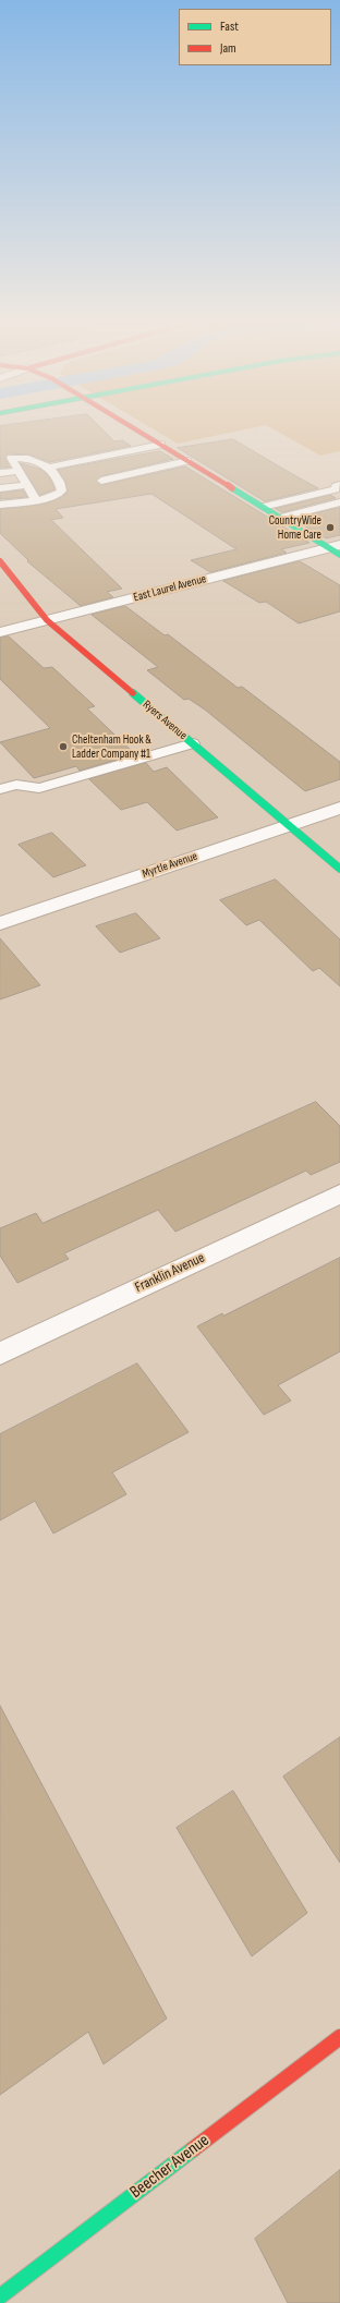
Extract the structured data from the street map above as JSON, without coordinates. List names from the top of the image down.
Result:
{
  "streets": {
    "street": [
      "East Laurel Avenue",
      "Ryers Avenue",
      "Myrtle Avenue",
      "Franklin Avenue",
      "Beecher Avenue"
    ]
  },
  "crossings": [
    ["East Laurel Avenue", "Ryers Avenue"],
    ["Ryers Avenue", "Myrtle Avenue"]
  ],
  "places": ["CountryWide Home Care", "Cheltenham Hook & Ladder Company #1"],
  "legend": ["Fast", "Jam"]
}
